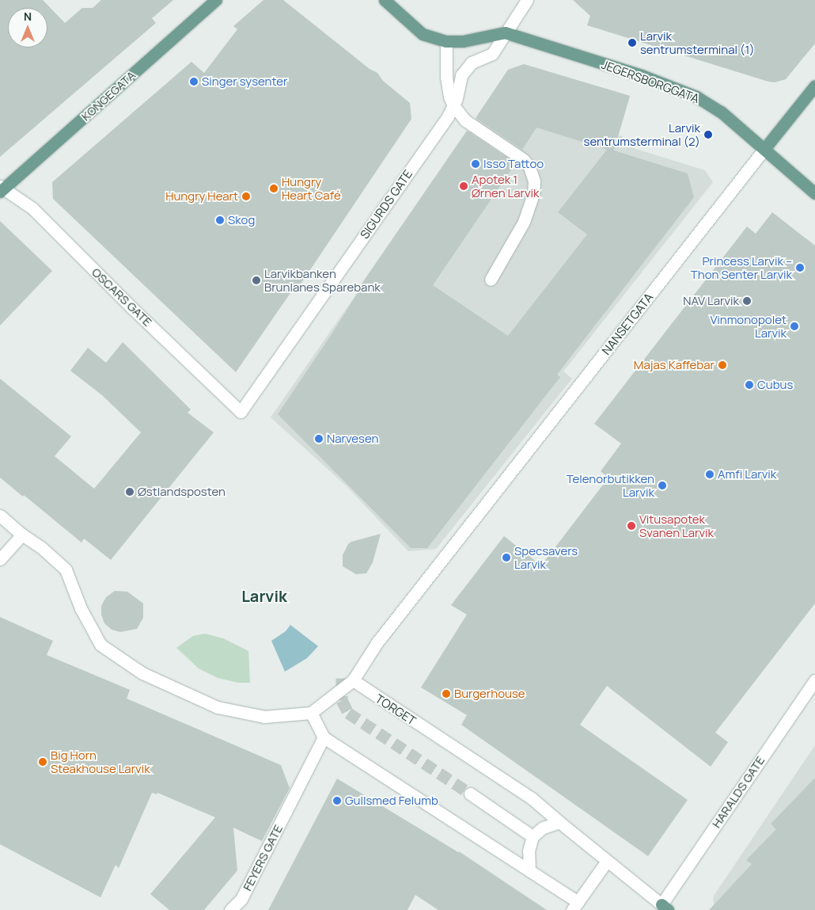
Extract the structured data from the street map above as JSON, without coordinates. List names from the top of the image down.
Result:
{
  "streets": {
    "main road": ["JEGERSBORGGATA", "KONGEGATA", "NANSETGATA"],
    "street": [
      "SIGURDS GATE",
      "OSCARS GATE",
      "TORGET",
      "HARALDS GATE",
      "FEYERS GATE"
    ]
  },
  "crossings": [
    ["JEGERSBORGGATA", "SIGURDS GATE"],
    ["JEGERSBORGGATA", "NANSETGATA"],
    ["KONGEGATA", "OSCARS GATE"],
    ["SIGURDS GATE", "OSCARS GATE"],
    ["NANSETGATA", "TORGET"],
    ["TORGET", "HARALDS GATE"]
  ],
  "districts": ["Larvik"],
  "places": [
    "Larvik sentrumsterminal (1)",
    "Singer sysenter",
    "Larvik sentrumsterminal (2)",
    "Isso Tattoo",
    "Apotek 1 Ørnen Larvik",
    "Hungry Heart Café",
    "Hungry Heart",
    "Skog",
    "Princess Larvik – Thon Senter Larvik",
    "Larvikbanken Brunlanes Sparebank",
    "NAV Larvik",
    "Vinmonopolet Larvik",
    "Majas Kaffebar",
    "Cubus",
    "Narvesen",
    "Amfi Larvik",
    "Telenorbutikken Larvik",
    "Østlandsposten",
    "Vitusapotek Svanen Larvik",
    "Specsavers Larvik",
    "Burgerhouse",
    "Big Horn Steakhouse Larvik",
    "Gullsmed Felumb"
  ],
  "north": "top"
}
